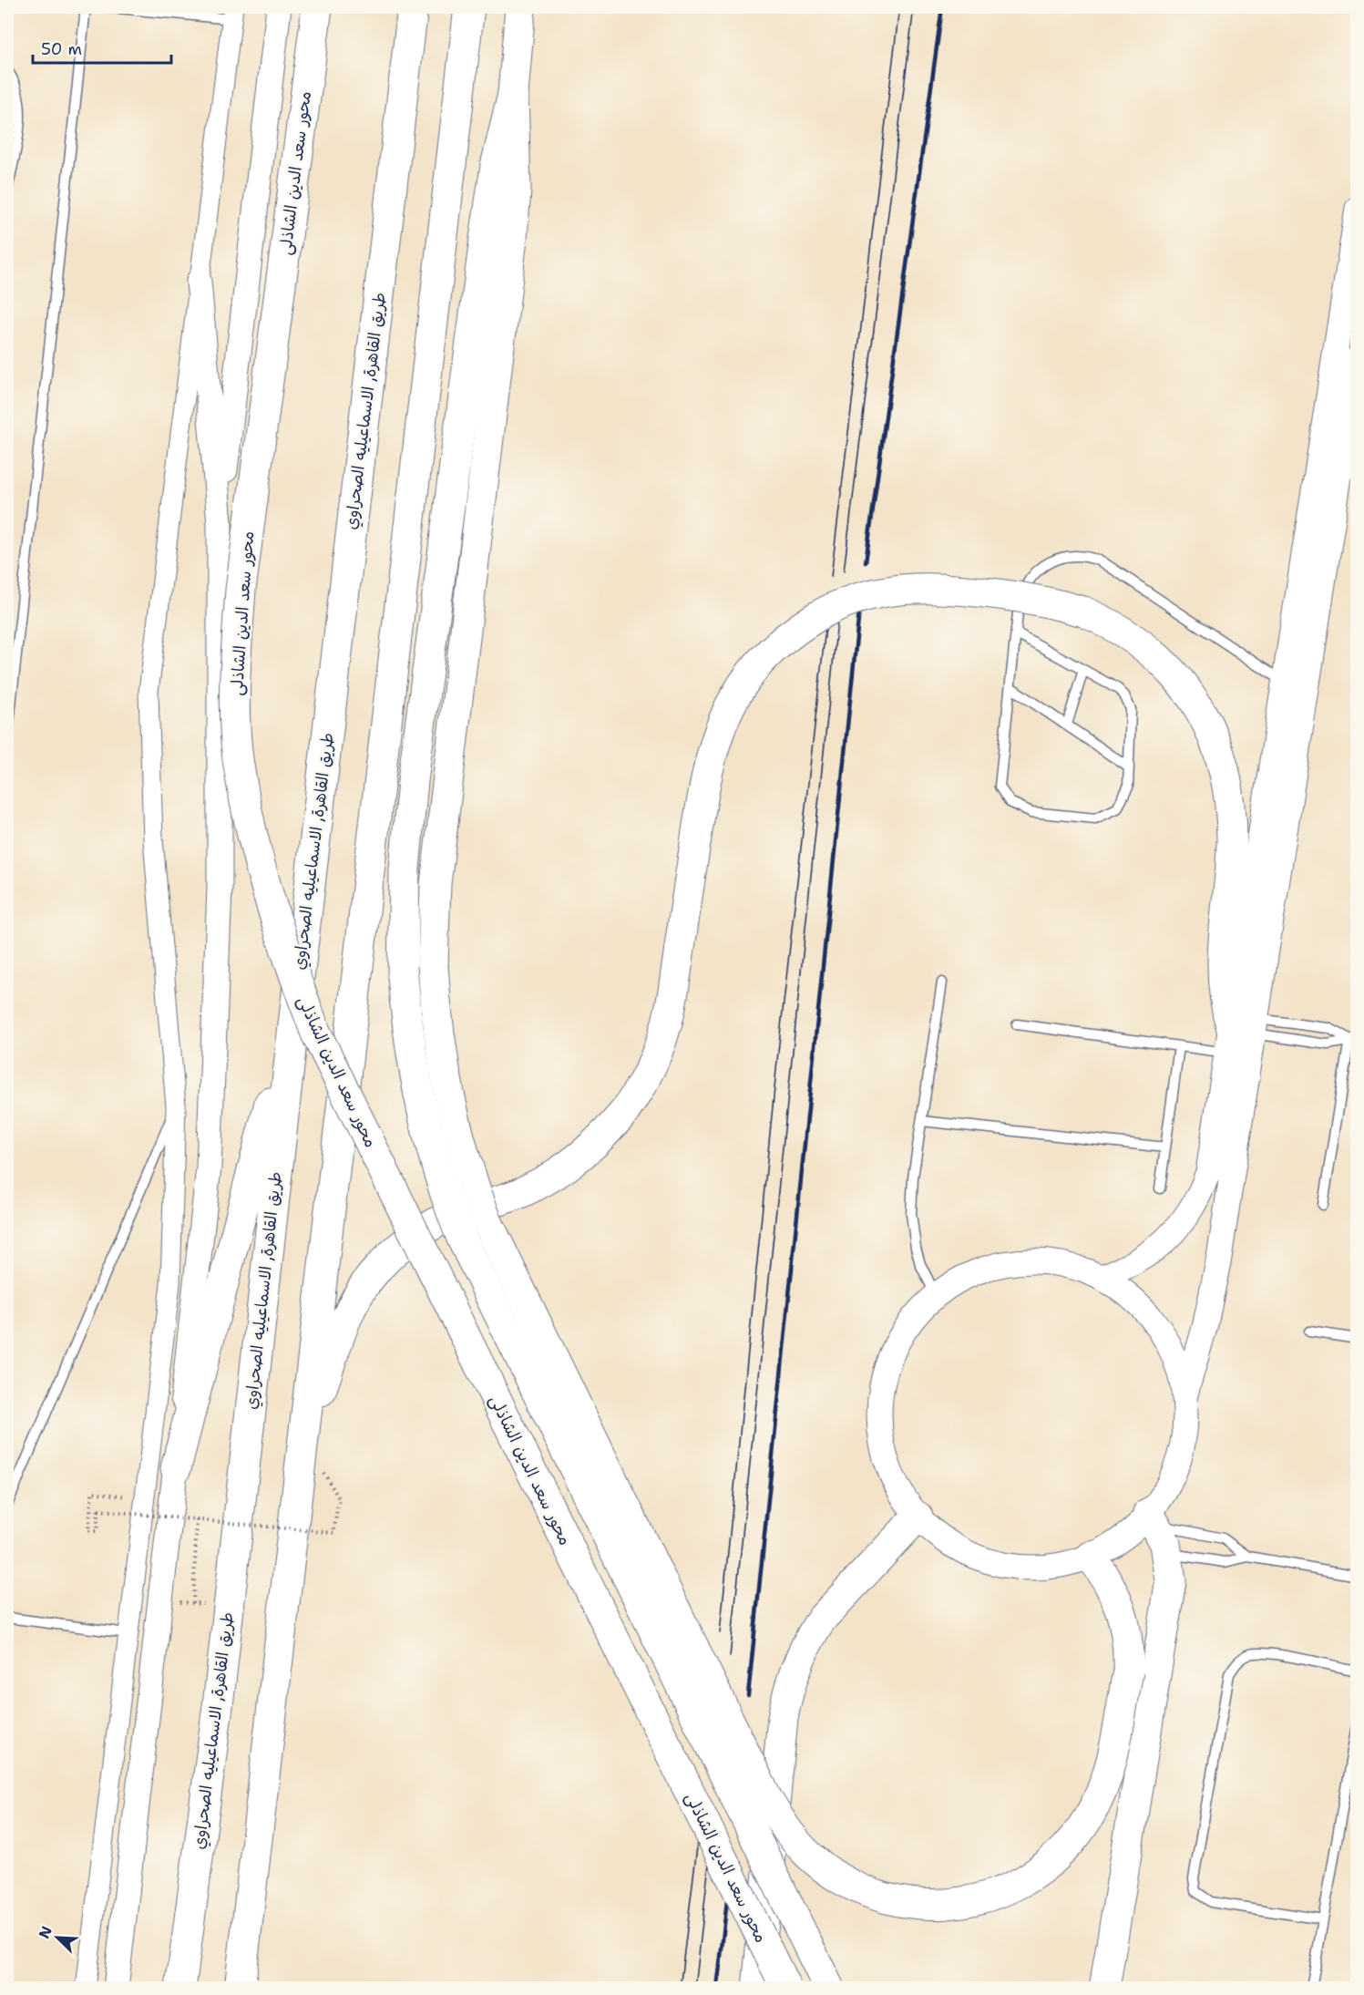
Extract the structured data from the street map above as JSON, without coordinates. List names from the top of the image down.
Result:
{
  "streets": {
    "highway": ["محور سعد الدين الشاذلى", "طريق القاهرة, الاسماعيليه الصحراوي"]
  },
  "scale_bar": "50 m",
  "north": "top left"
}
